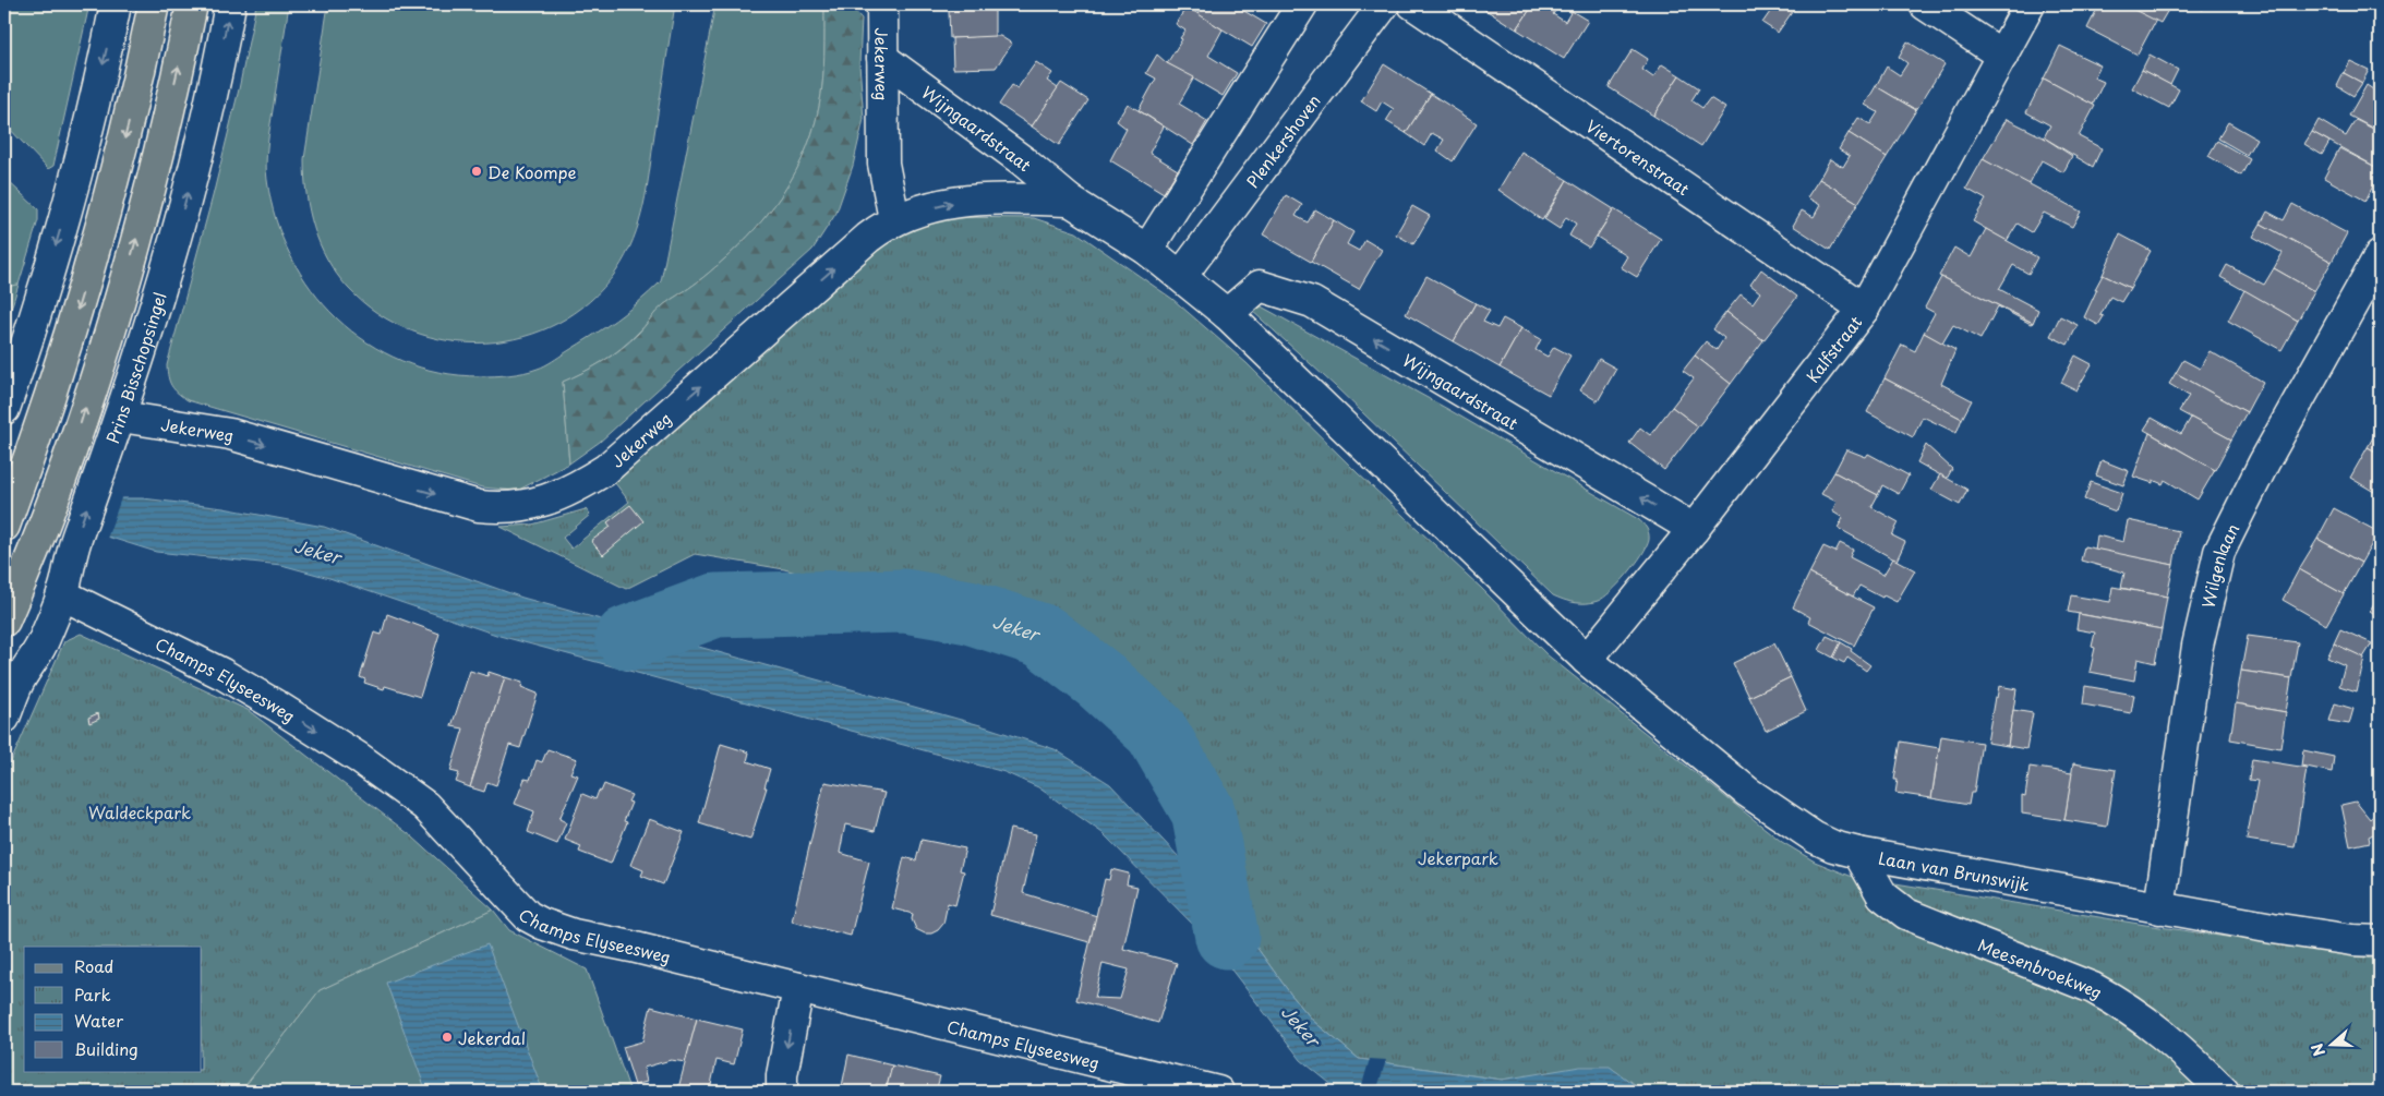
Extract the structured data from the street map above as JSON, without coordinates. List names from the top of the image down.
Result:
{
  "streets": {
    "street": [
      "Jekerweg",
      "Wijngaardstraat",
      "Plenkershoven",
      "Viertorenstraat",
      "Kalfstraat",
      "Prins Bisschopsingel",
      "Wilgenlaan",
      "Champs Elyseesweg",
      "Laan van Brunswijk",
      "Meesenbroekweg"
    ]
  },
  "crossings": [
    ["Jekerweg", "Wijngaardstraat"],
    ["Jekerweg", "Prins Bisschopsingel"],
    ["Wijngaardstraat", "Plenkershoven"],
    ["Wijngaardstraat", "Kalfstraat"],
    ["Wijngaardstraat", "Laan van Brunswijk"],
    ["Viertorenstraat", "Kalfstraat"],
    ["Kalfstraat", "Laan van Brunswijk"],
    ["Prins Bisschopsingel", "Champs Elyseesweg"],
    ["Wilgenlaan", "Laan van Brunswijk"],
    ["Laan van Brunswijk", "Meesenbroekweg"]
  ],
  "one_way": ["Jekerweg", "Champs Elyseesweg"],
  "water": ["Jeker"],
  "parks": ["Waldeckpark", "Jekerpark"],
  "places": ["De Koompe", "Jekerdal"],
  "legend": [
    "Road",
    "Park",
    "Water",
    "Building"
  ],
  "north": "left"
}
